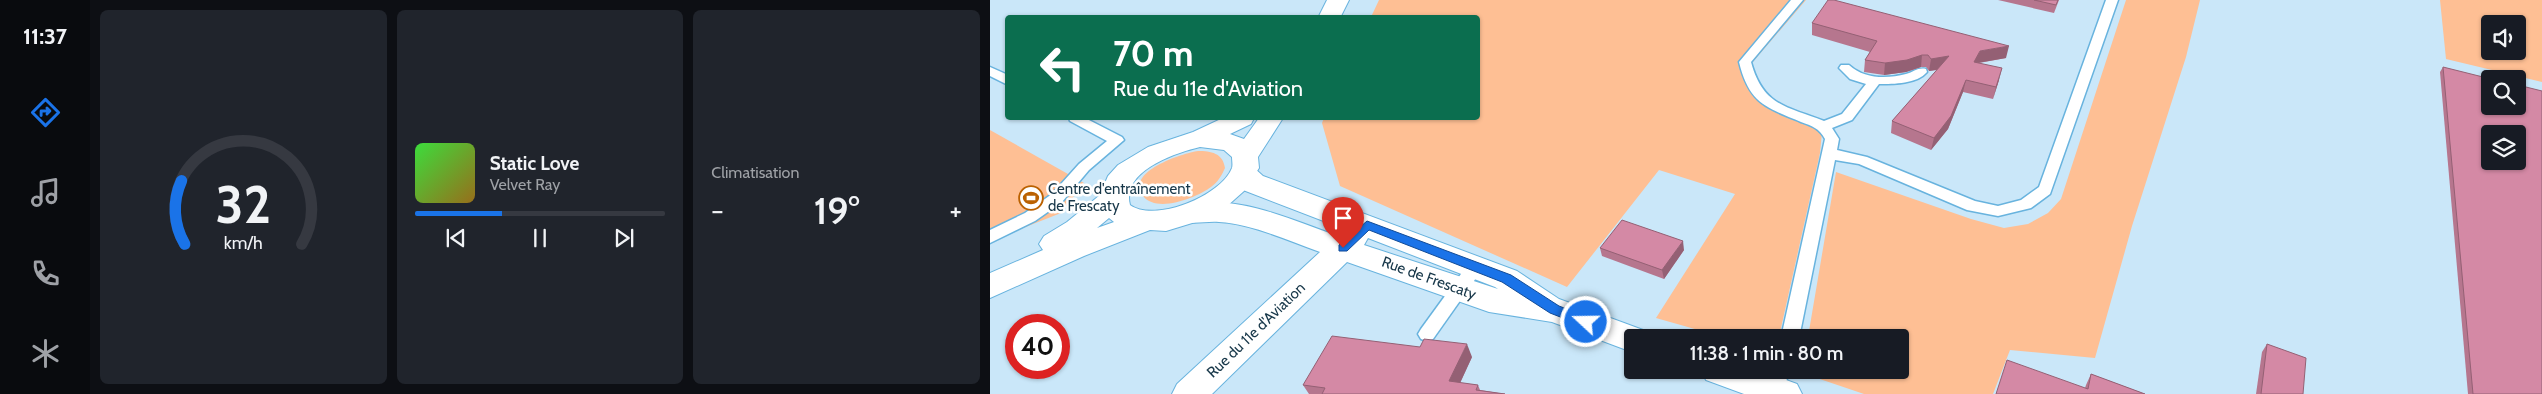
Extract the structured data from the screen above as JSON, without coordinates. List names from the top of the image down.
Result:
{
  "streets": {
    "street": ["Rue de Frescaty", "Rue du 11e d'Aviation"]
  },
  "crossings": [
    ["Rue de Frescaty", "Rue du 11e d'Aviation"]
  ],
  "places": {
    "sports": ["Centre d'entraînement de Frescaty"]
  },
  "page": {
    "tabs": "11:37",
    "tile": "Climatisation",
    "turn": ["70 m", "Rue du 11e d'Aviation"],
    "song": ["Static Love", "Velvet Ray"],
    "heat": ["−", "19°", "+"],
    "limit": "40",
    "trip": "11:38 · 1 min · 80 m",
    "gauge": ["32", "km/h"]
  }
}
